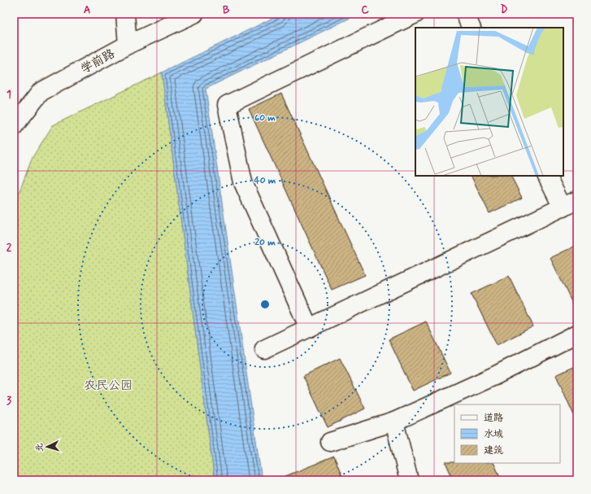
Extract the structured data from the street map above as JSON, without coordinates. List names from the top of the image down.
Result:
{
  "streets": {
    "street": ["学前路"]
  },
  "parks": ["农民公园"],
  "legend": ["道路", "水域", "建筑"],
  "north": "left",
  "grid": {
    "columns": [
      "A",
      "B",
      "C",
      "D"
    ],
    "rows": ["1", "2", "3"]
  },
  "rings": ["60 m", "40 m", "20 m"]
}
